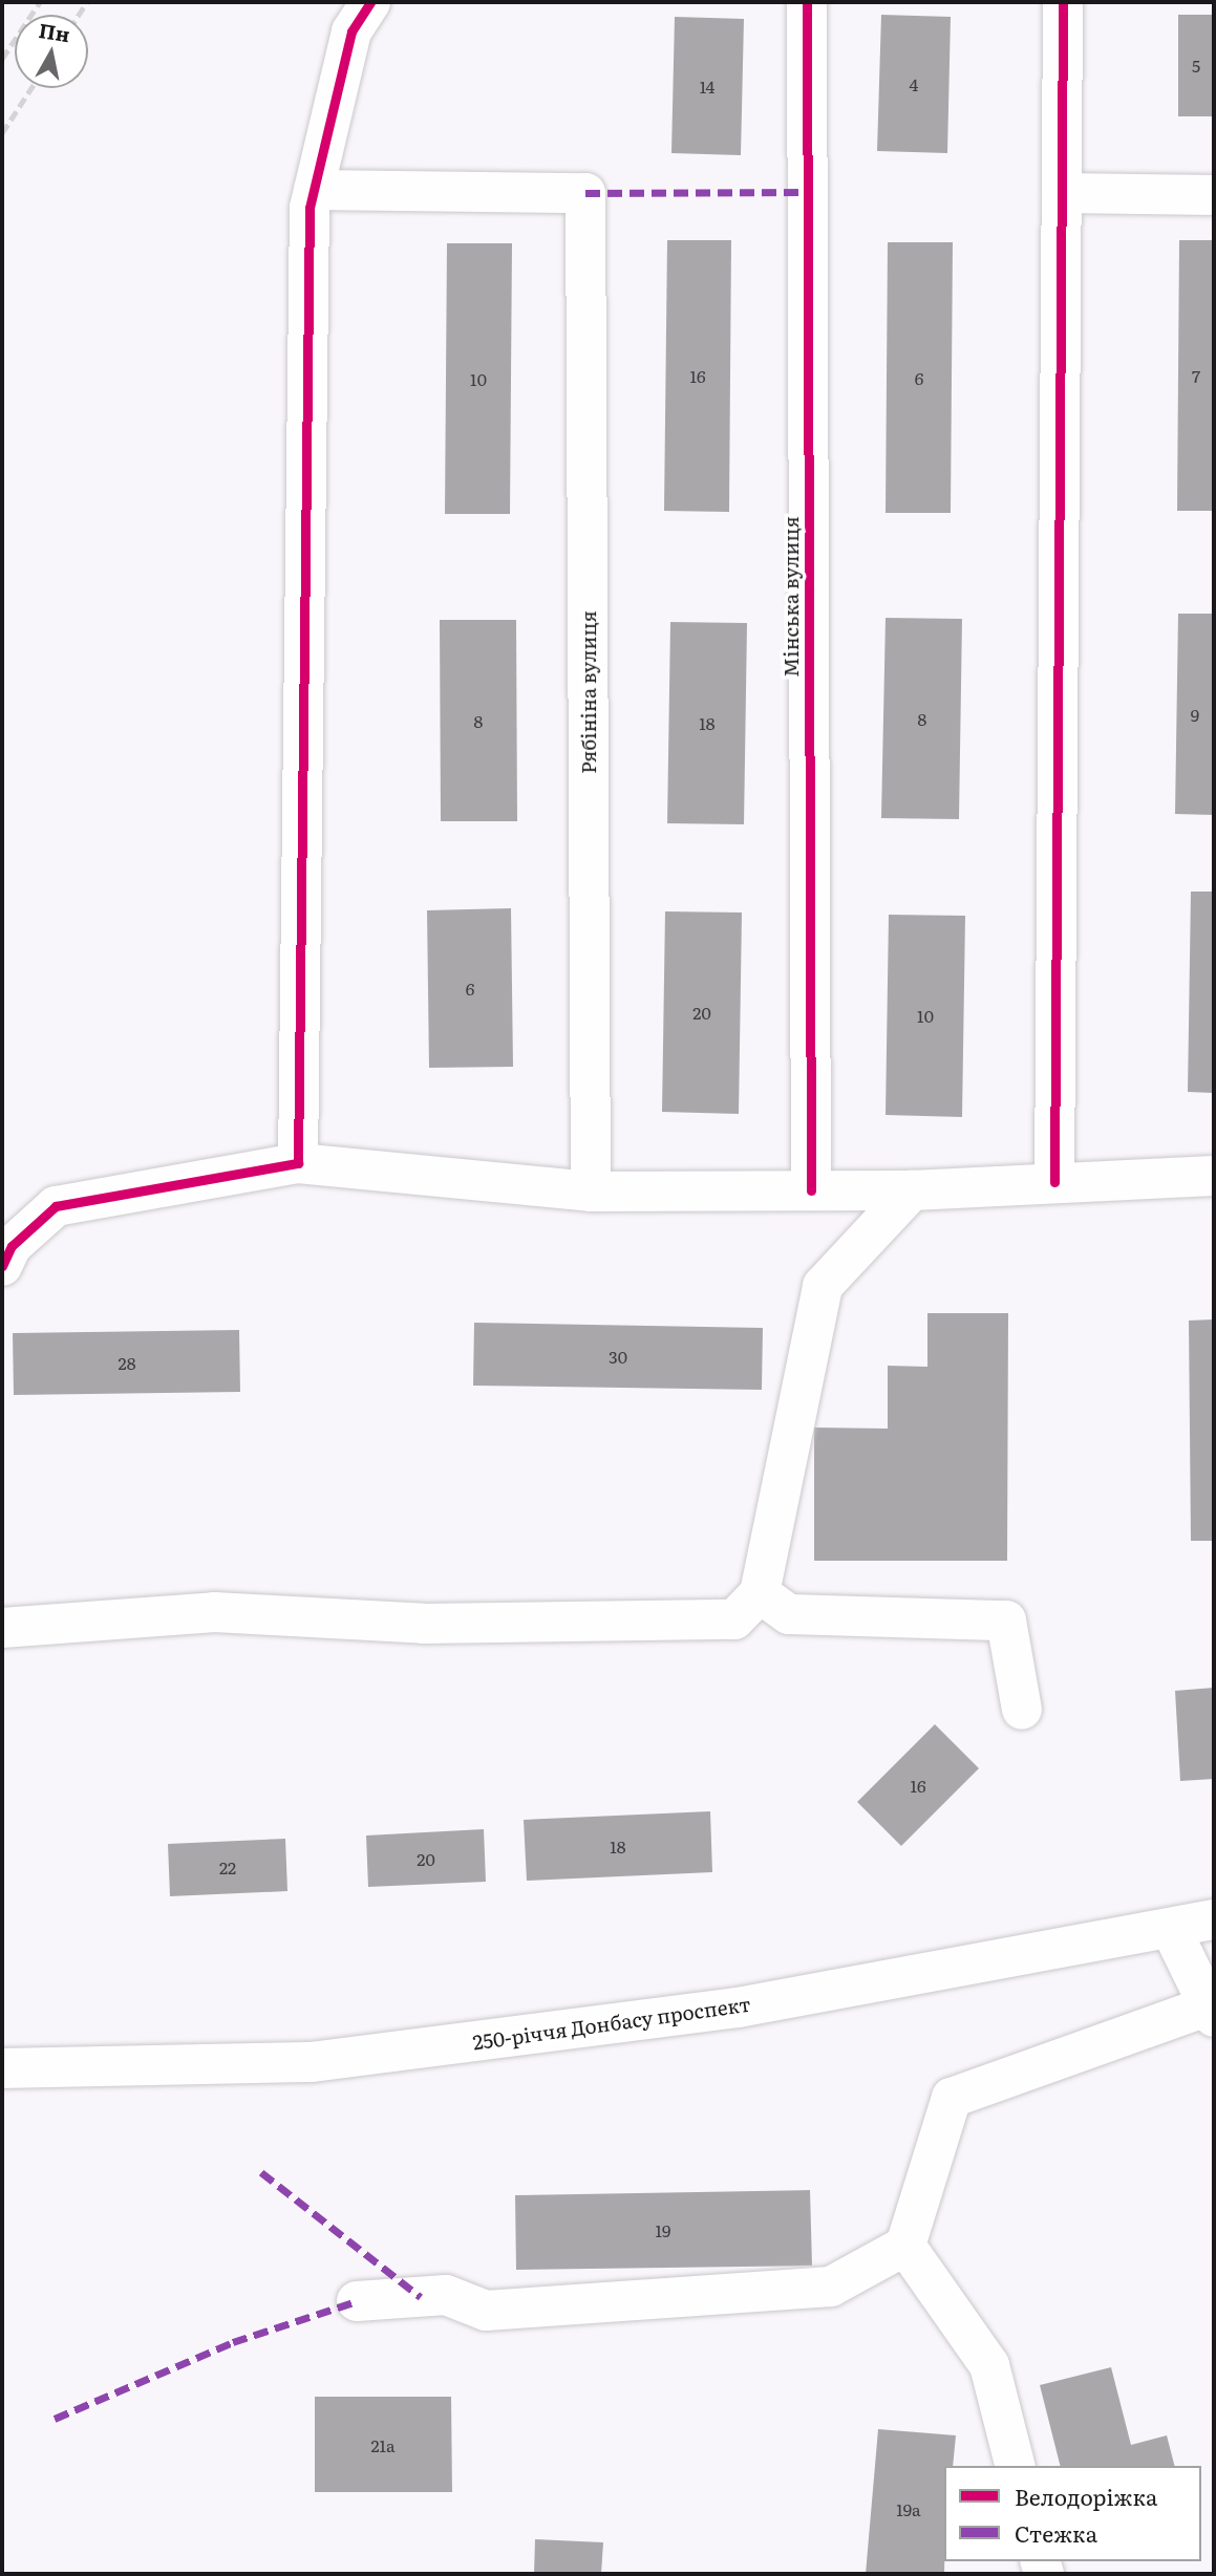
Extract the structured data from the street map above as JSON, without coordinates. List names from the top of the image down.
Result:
{
  "streets": {
    "street": ["Мінська вулиця", "Рябініна вулиця", "250-річчя Донбасу проспект"]
  },
  "house_numbers": [
    "5",
    "4",
    "14",
    "16",
    "7",
    "6",
    "10",
    "9",
    "8",
    "8",
    "18",
    "6",
    "20",
    "10",
    "30",
    "28",
    "16",
    "18",
    "20",
    "22",
    "19",
    "21а",
    "19а"
  ],
  "legend": ["Велодоріжка", "Стежка"],
  "north": "top"
}
